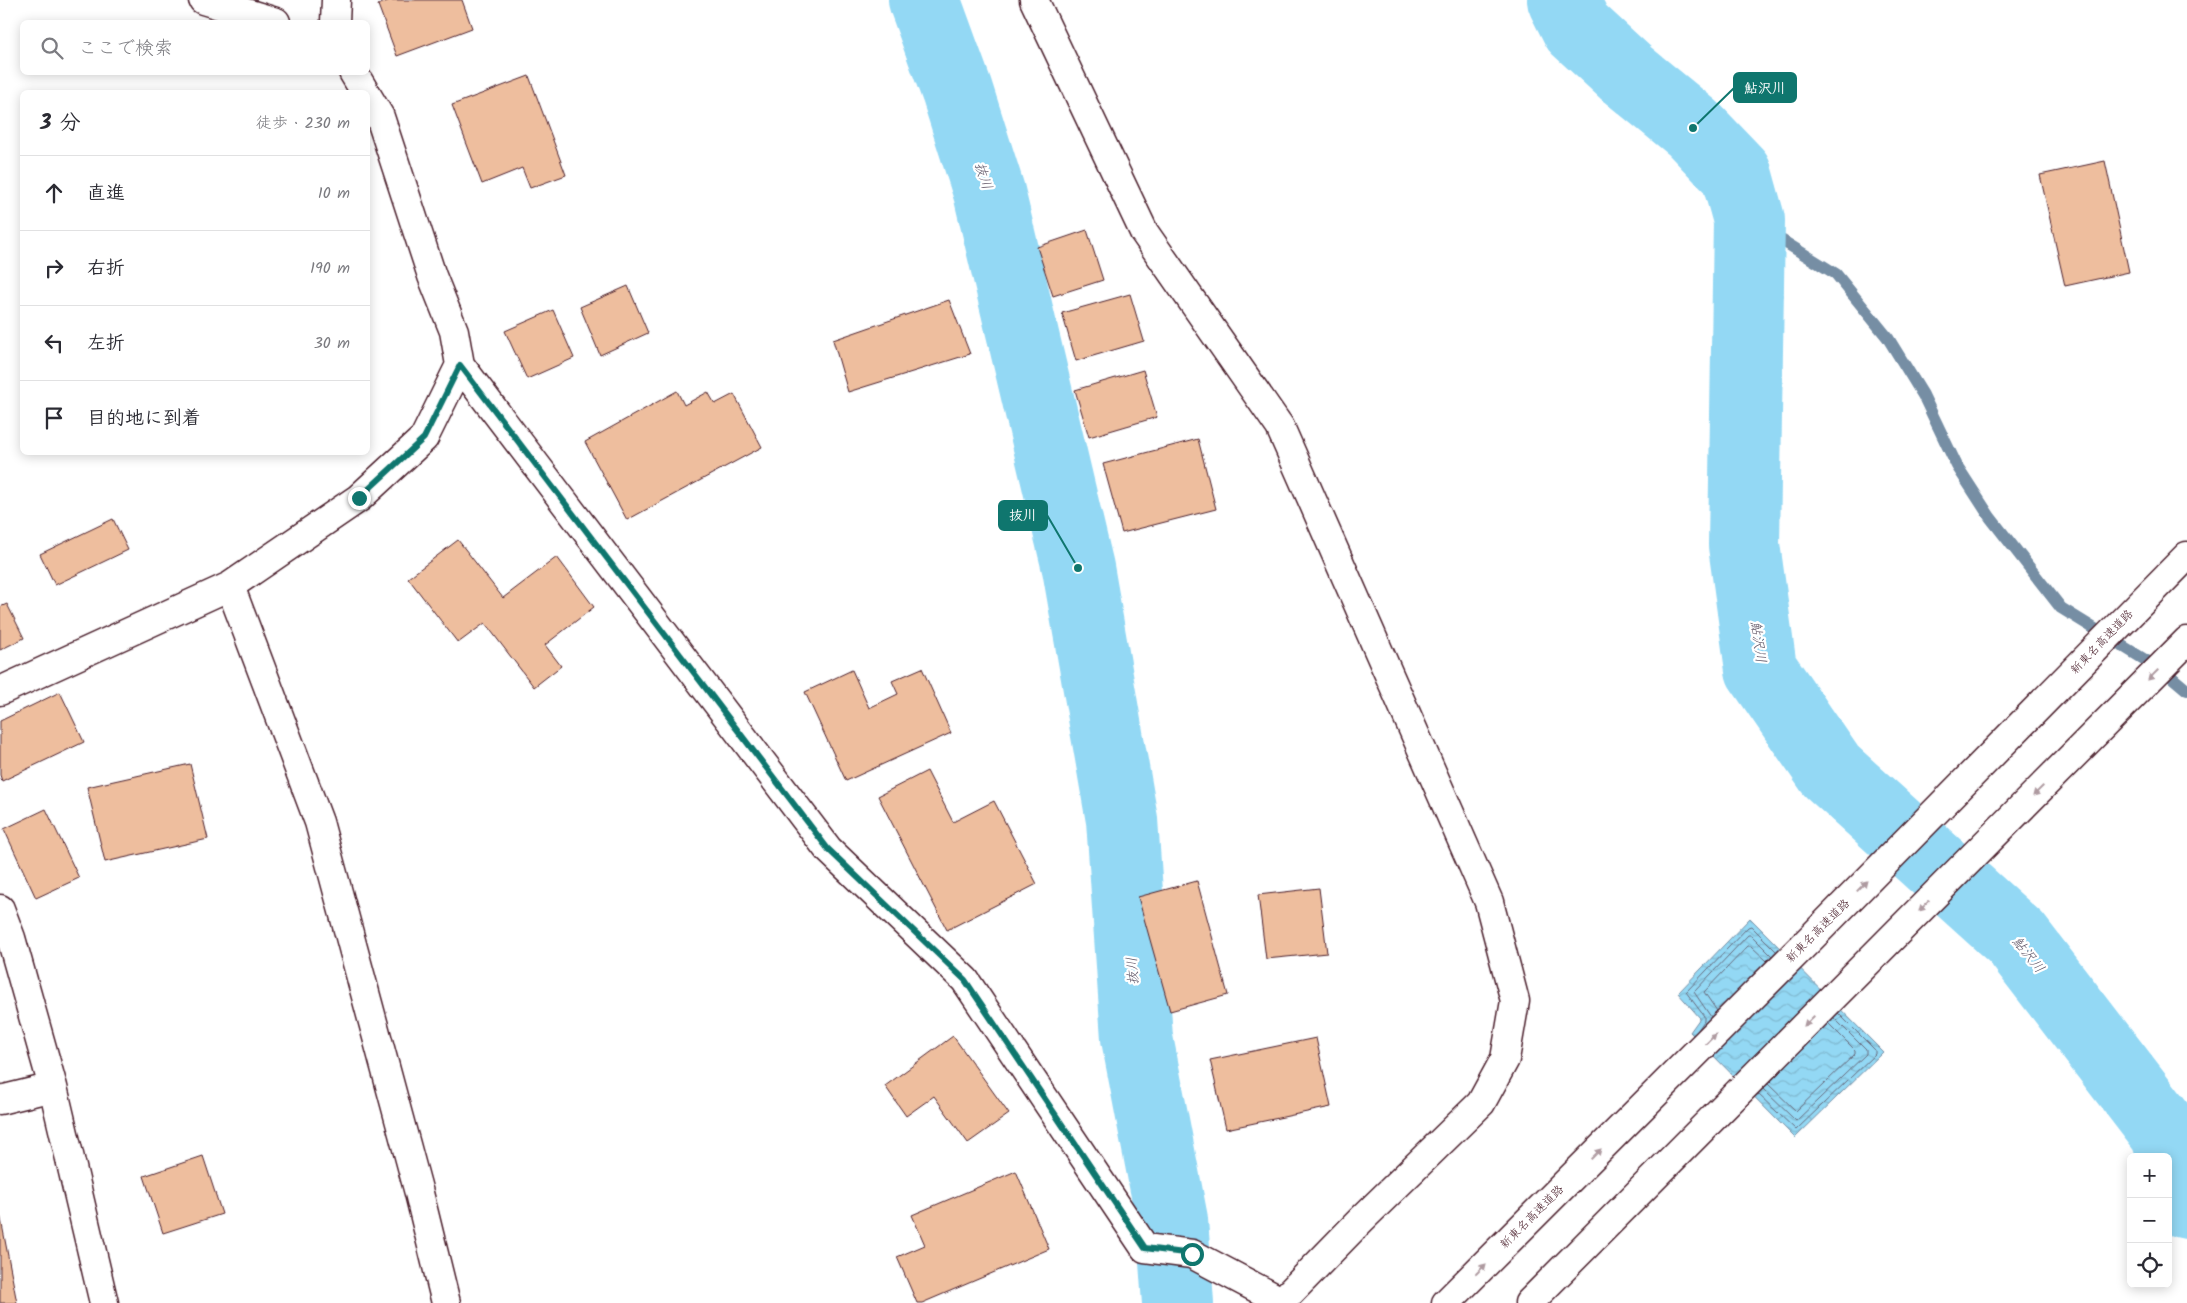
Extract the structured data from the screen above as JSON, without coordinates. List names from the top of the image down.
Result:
{
  "streets": {
    "main road": ["新東名高速道路"]
  },
  "water": ["抜川", "鮎沢川"],
  "places": ["鮎沢川", "抜川"],
  "page": {
    "search": "ここで検索",
    "heading": ["3 分", "徒歩 · 230 m"],
    "list": [
      ["直進", "10 m"],
      ["右折", "190 m"],
      ["左折", "30 m"],
      "目的地に到着"
    ],
    "map_buttons": ["+", "−"]
  }
}
